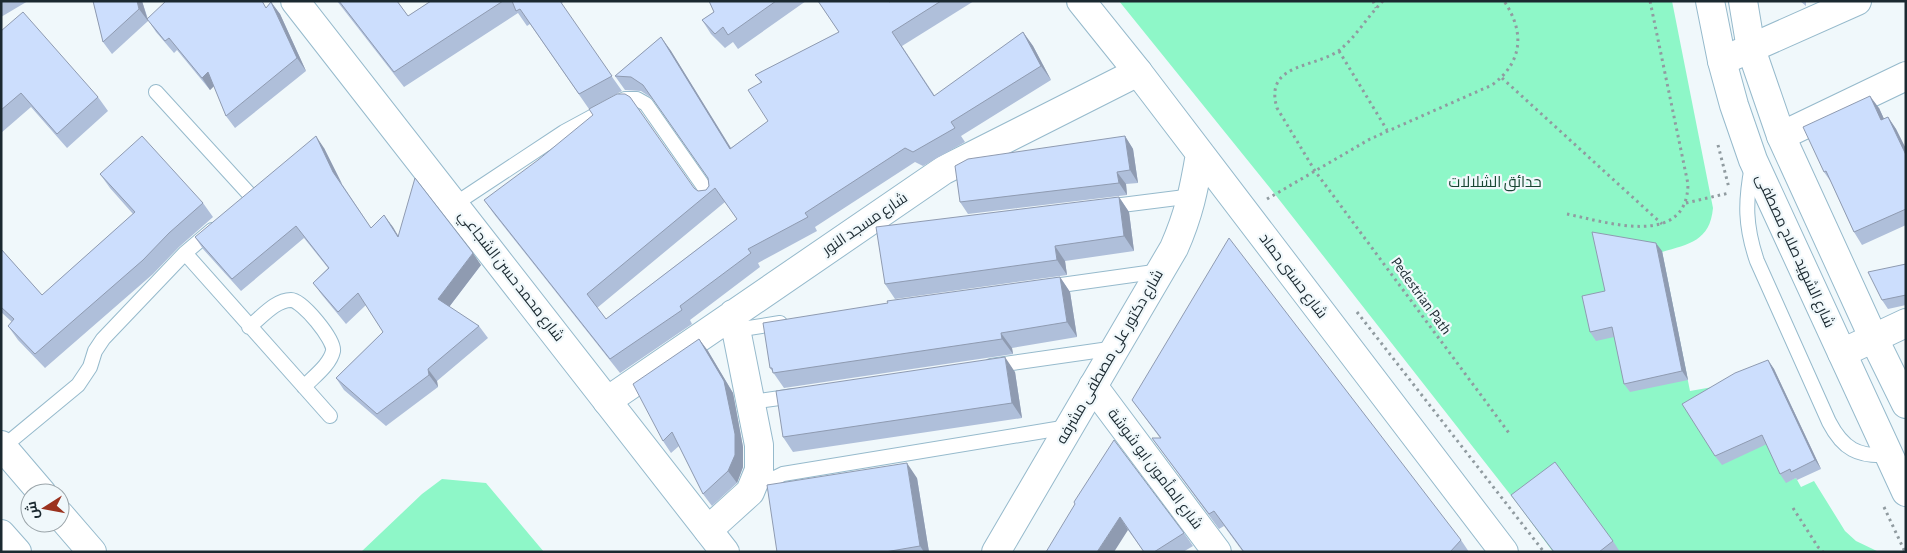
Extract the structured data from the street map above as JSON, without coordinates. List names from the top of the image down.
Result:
{
  "streets": {
    "main road": [
      "شارع مسجد النور",
      "شارع الشهيد صلاح مصطفى",
      "شارع محمد حسن الشجاعي",
      "شارع حسنى حماد",
      "شارع دكتور على مصطفى مشرفه",
      "شارع المأمون ابو شوشة"
    ],
    "path": ["Pedestrian Path"]
  },
  "crossings": [
    ["شارع مسجد النور", "شارع محمد حسن الشجاعي"],
    ["شارع مسجد النور", "شارع حسنى حماد"],
    ["شارع حسنى حماد", "شارع دكتور على مصطفى مشرفه"],
    ["شارع دكتور على مصطفى مشرفه", "شارع المأمون ابو شوشة"]
  ],
  "parks": ["حدائق الشلالات"],
  "north": "left"
}
